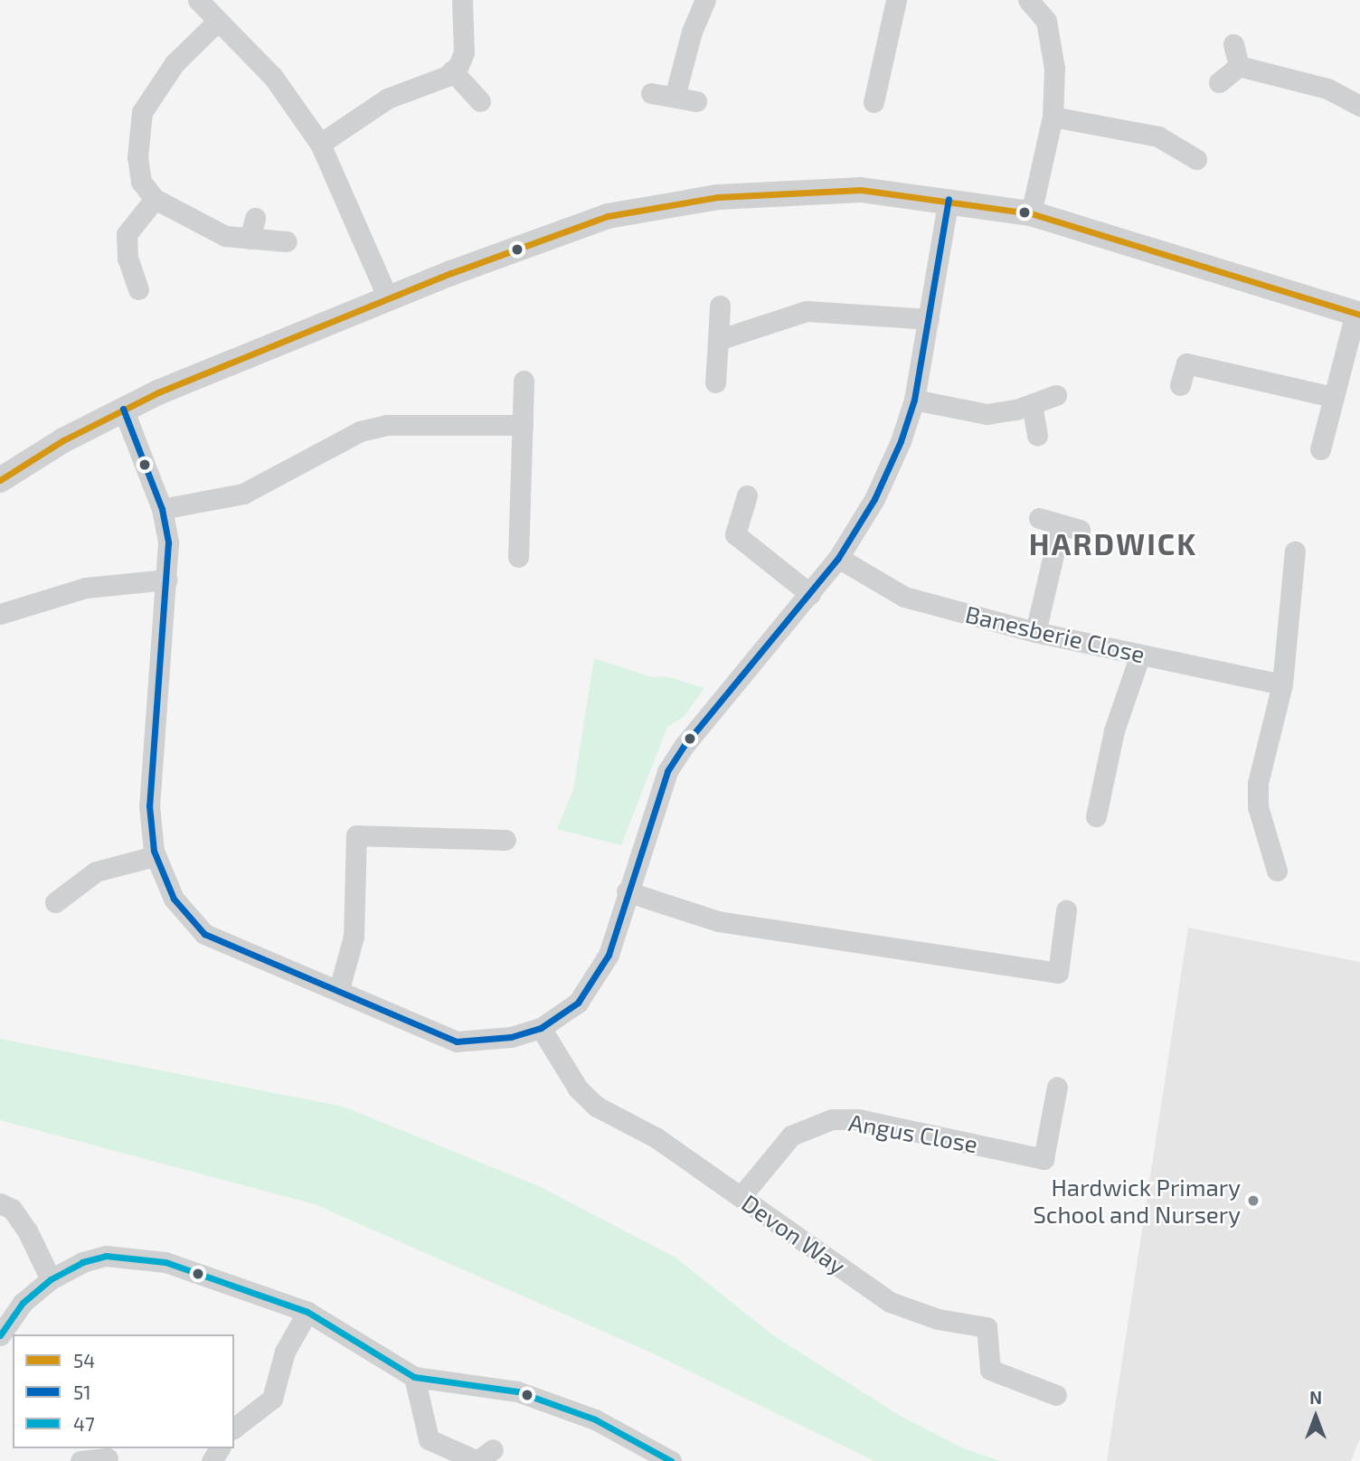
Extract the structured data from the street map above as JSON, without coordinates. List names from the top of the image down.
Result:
{
  "streets": {
    "street": ["Banesberie Close", "Angus Close", "Devon Way"]
  },
  "crossings": [
    ["Angus Close", "Devon Way"]
  ],
  "districts": ["HARDWICK"],
  "places": ["Hardwick Primary School and Nursery"],
  "lines": ["transit line 54", "transit line 51", "transit line 47"],
  "legend": ["54", "51", "47"],
  "north": "top"
}
